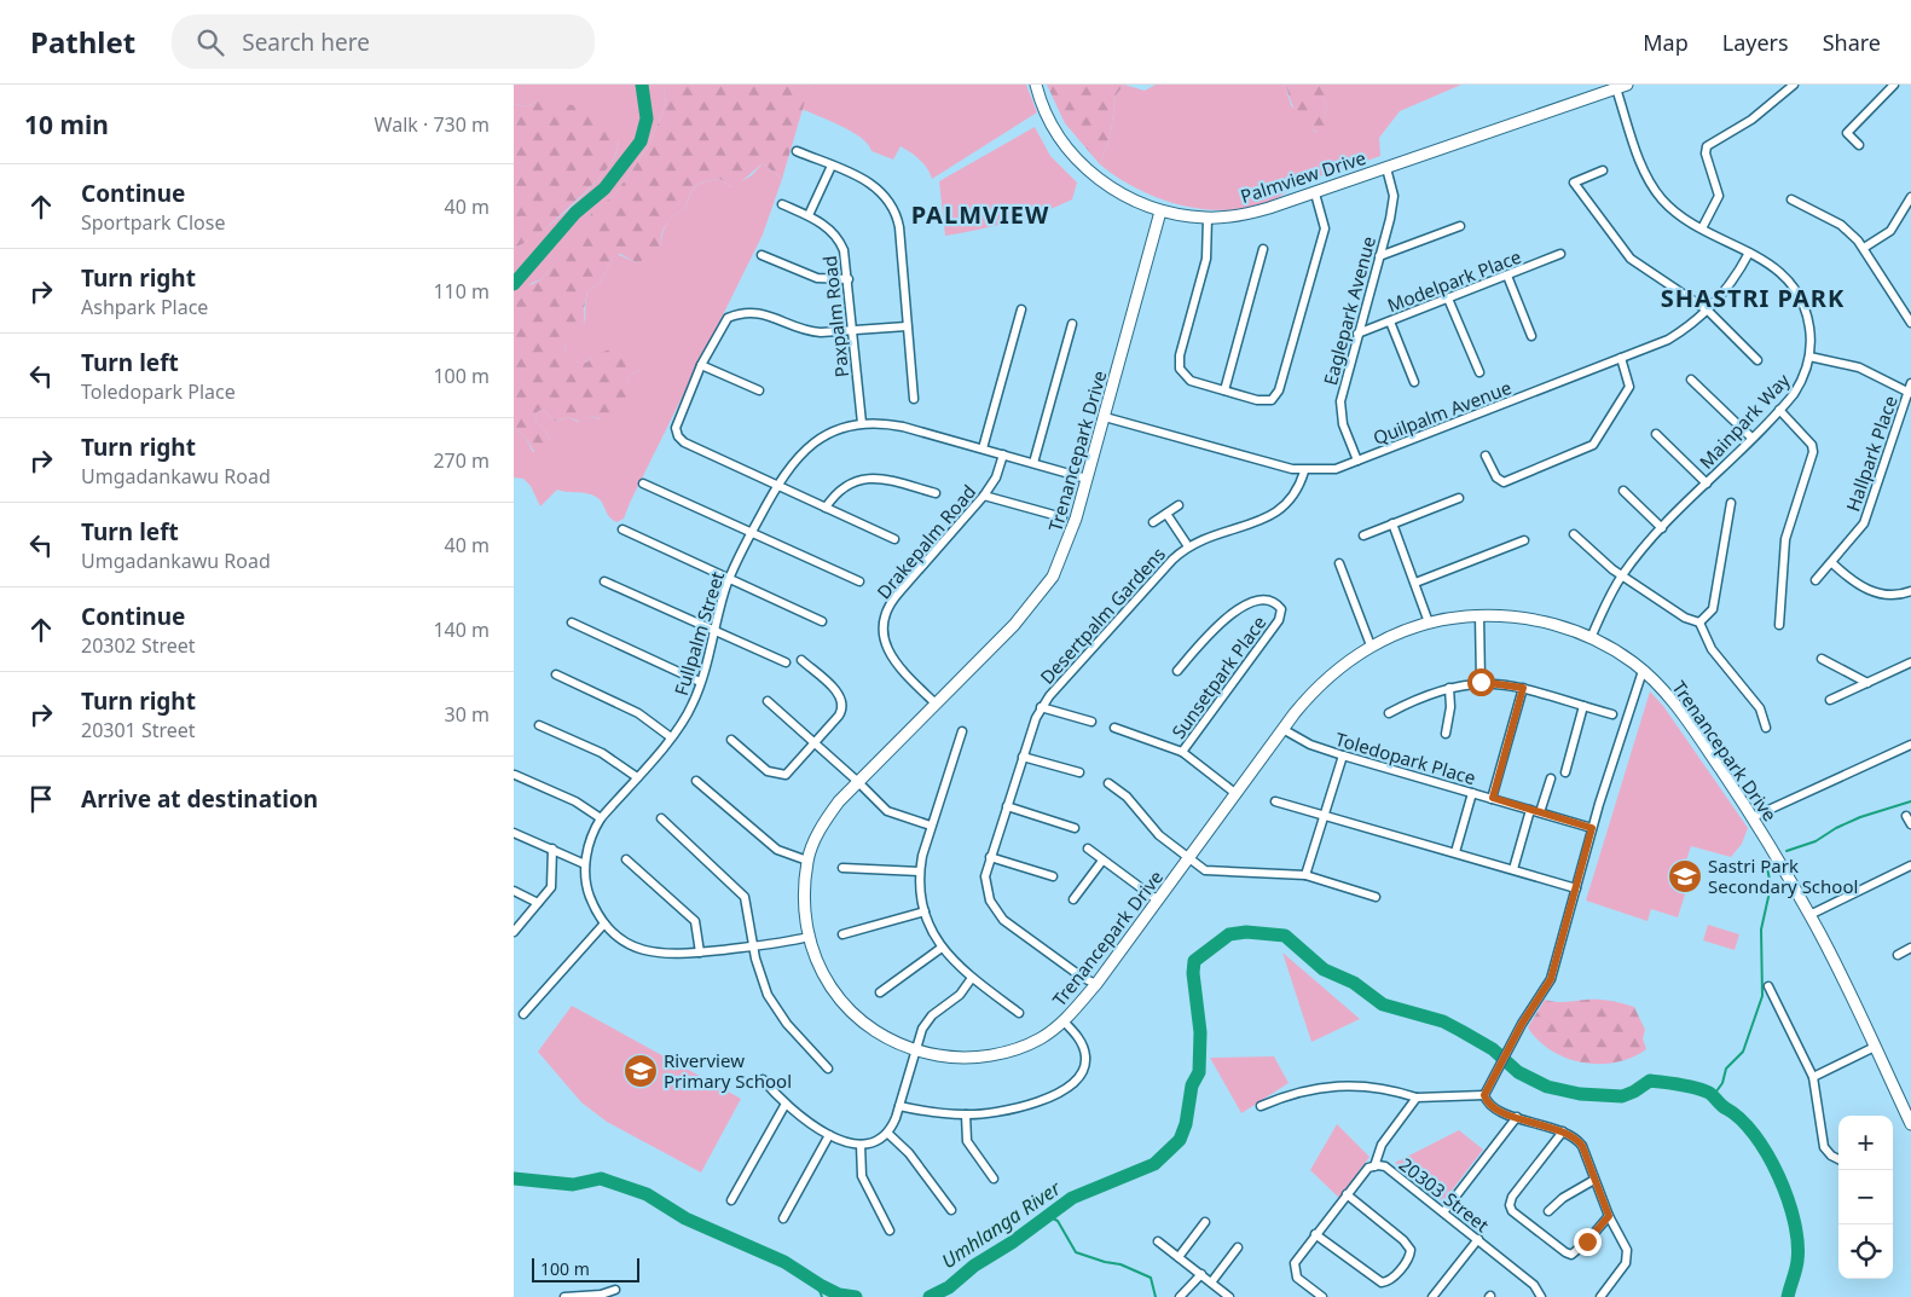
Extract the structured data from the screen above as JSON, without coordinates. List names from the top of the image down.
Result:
{
  "streets": {
    "street": [
      "Palmview Drive",
      "Modelpark Place",
      "Eaglepark Avenue",
      "Paxpalm Road",
      "Quilpalm Avenue",
      "Mainpark Way",
      "Trenancepark Drive",
      "Hallpark Place",
      "Drakepalm Road",
      "Desertpalm Gardens",
      "Fullpalm Street",
      "Sunsetpark Place",
      "Toledopark Place",
      "20303 Street"
    ]
  },
  "crossings": [
    ["Palmview Drive", "Eaglepark Avenue"],
    ["Palmview Drive", "Mainpark Way"],
    ["Palmview Drive", "Trenancepark Drive"],
    ["Modelpark Place", "Eaglepark Avenue"],
    ["Eaglepark Avenue", "Quilpalm Avenue"],
    ["Paxpalm Road", "Fullpalm Street"],
    ["Quilpalm Avenue", "Mainpark Way"],
    ["Quilpalm Avenue", "Trenancepark Drive"],
    ["Quilpalm Avenue", "Desertpalm Gardens"],
    ["Mainpark Way", "Trenancepark Drive"],
    ["Trenancepark Drive", "Drakepalm Road"],
    ["Trenancepark Drive", "Desertpalm Gardens"],
    ["Trenancepark Drive", "Fullpalm Street"],
    ["Trenancepark Drive", "Toledopark Place"],
    ["Drakepalm Road", "Fullpalm Street"]
  ],
  "districts": ["PALMVIEW", "SHASTRI PARK"],
  "water": ["Umhlanga River"],
  "places": {
    "school or university": ["Sastri Park Secondary School", "Riverview Primary School"]
  },
  "scale_bar": "100 m",
  "page": {
    "header": "Pathlet",
    "search": "Search here",
    "nav": ["Map", "Layers", "Share"],
    "heading": ["10 min", "Walk · 730 m"],
    "list": [
      ["Continue", "Sportpark Close", "40 m"],
      ["Turn right", "Ashpark Place", "110 m"],
      ["Turn left", "Toledopark Place", "100 m"],
      ["Turn right", "Umgadankawu Road", "270 m"],
      ["Turn left", "Umgadankawu Road", "40 m"],
      ["Continue", "20302 Street", "140 m"],
      ["Turn right", "20301 Street", "30 m"],
      "Arrive at destination"
    ],
    "map_buttons": ["+", "−"],
    "scale": "100 m"
  }
}
